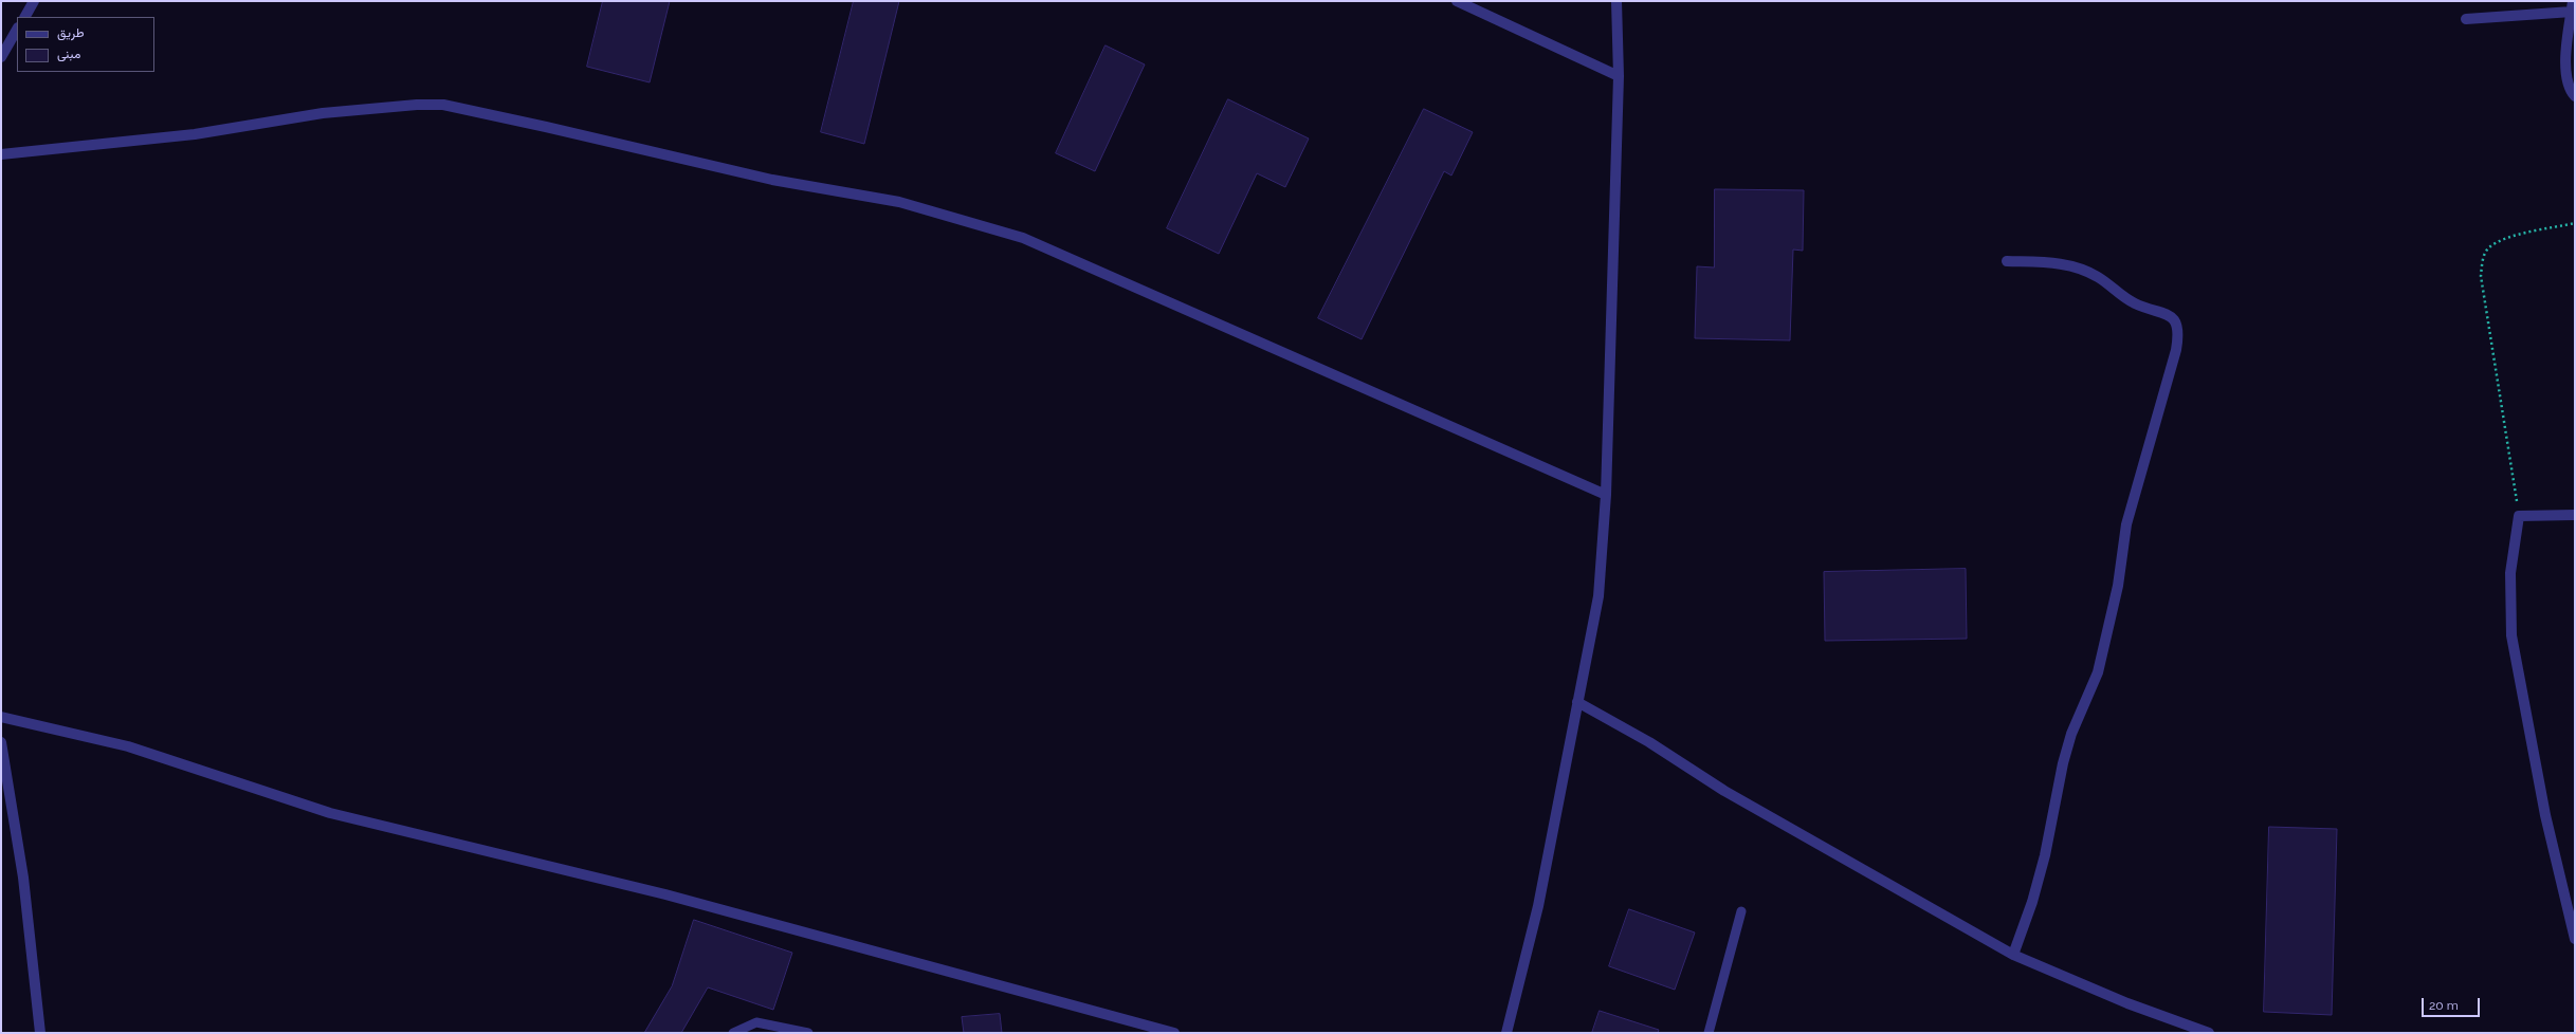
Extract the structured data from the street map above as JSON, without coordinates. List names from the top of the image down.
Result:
{
  "legend": ["طريق", "مبنى"],
  "scale_bar": "20 m"
}
